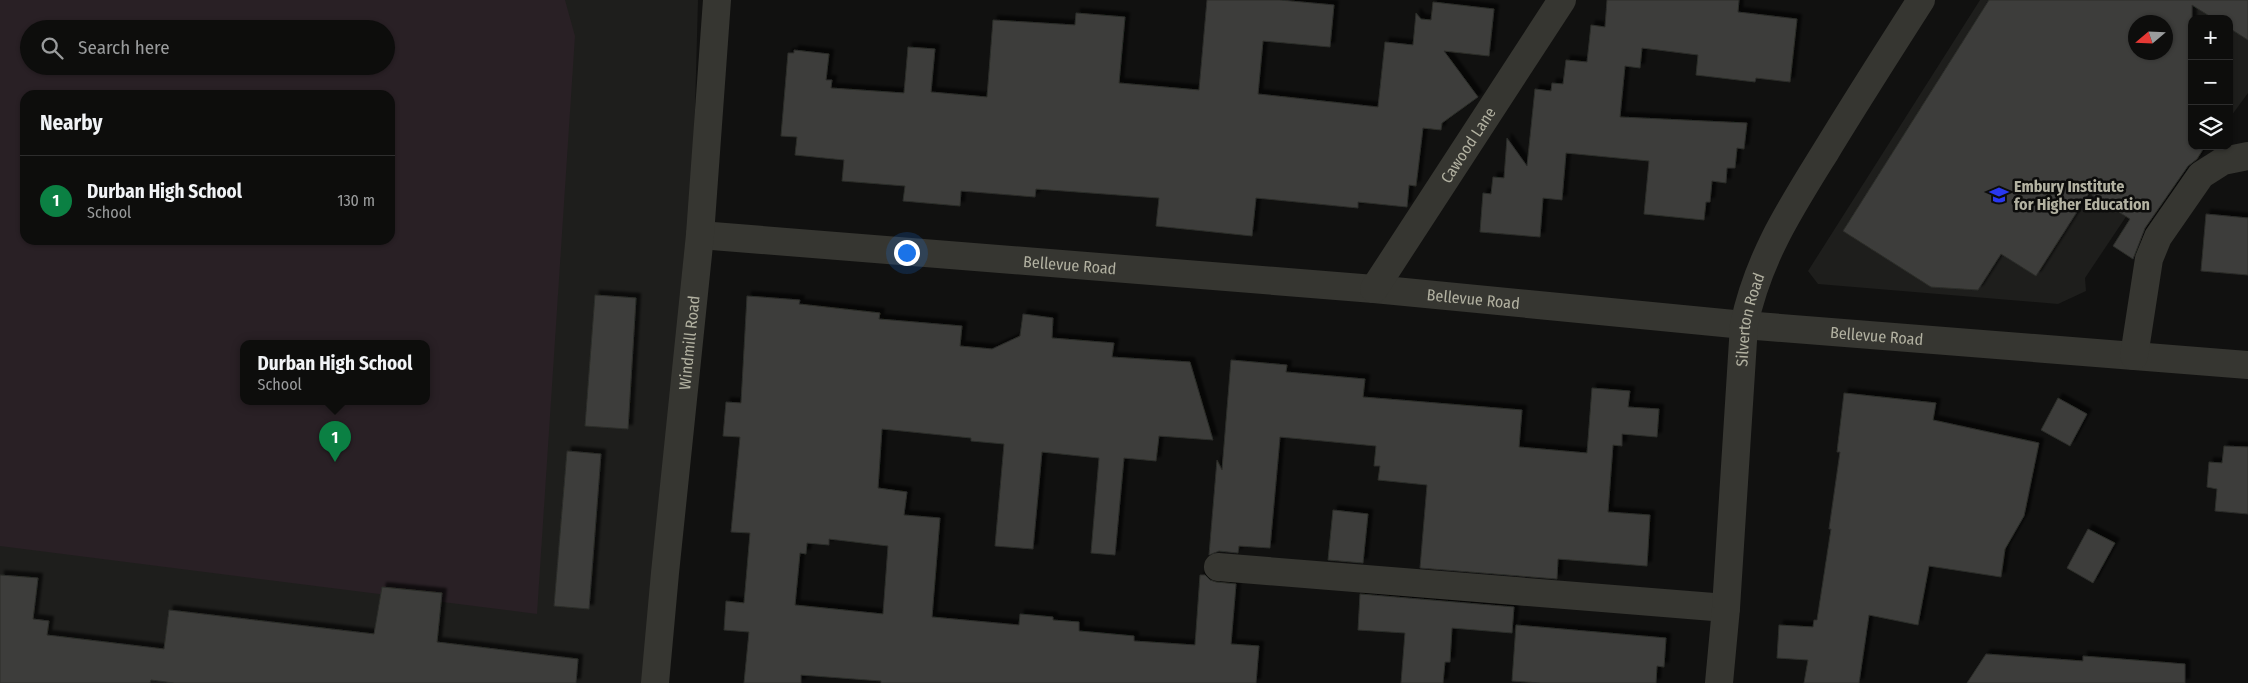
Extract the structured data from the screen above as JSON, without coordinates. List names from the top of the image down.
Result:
{
  "streets": {
    "street": [
      "Cawood Lane",
      "Bellevue Road",
      "Silverton Road",
      "Windmill Road"
    ]
  },
  "crossings": [
    ["Cawood Lane", "Bellevue Road"],
    ["Bellevue Road", "Silverton Road"],
    ["Bellevue Road", "Windmill Road"]
  ],
  "places": {
    "school or university": ["Embury Institute for Higher Education"]
  },
  "north": "left",
  "page": {
    "map_buttons": ["+", "−"],
    "search": "Search here",
    "heading": "Nearby",
    "list": [
      {
        "mark": "1",
        "name": "Durban High School",
        "note": "School",
        "value": "130 m"
      }
    ],
    "popup": ["Durban High School", "School"],
    "pins": "1"
  }
}
